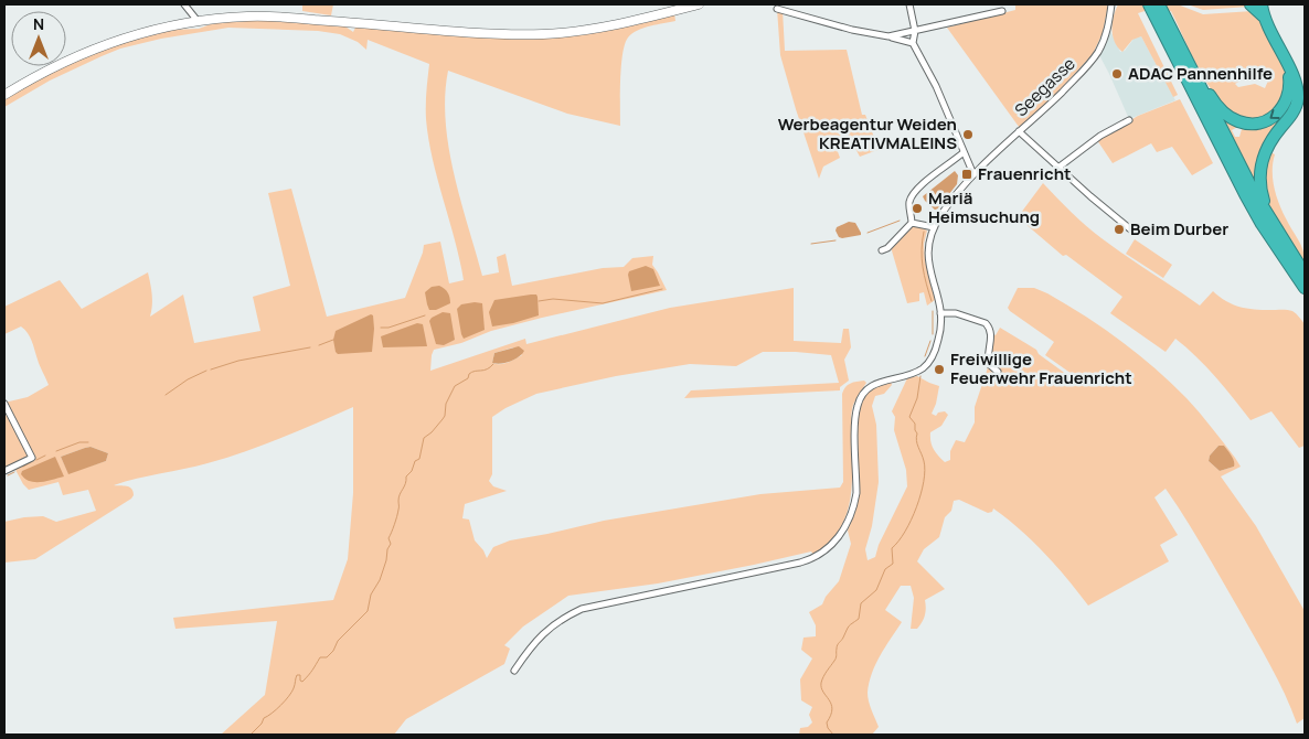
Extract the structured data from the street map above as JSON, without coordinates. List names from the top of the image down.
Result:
{
  "streets": {
    "street": ["Seegasse"]
  },
  "places": {
    "other": [
      "ADAC Pannenhilfe",
      "Werbeagentur Weiden KREATIVMALEINS",
      "Mariä Heimsuchung",
      "Beim Durber",
      "Freiwillige Feuerwehr Frauenricht"
    ],
    "transit": ["Frauenricht"]
  },
  "north": "top"
}
